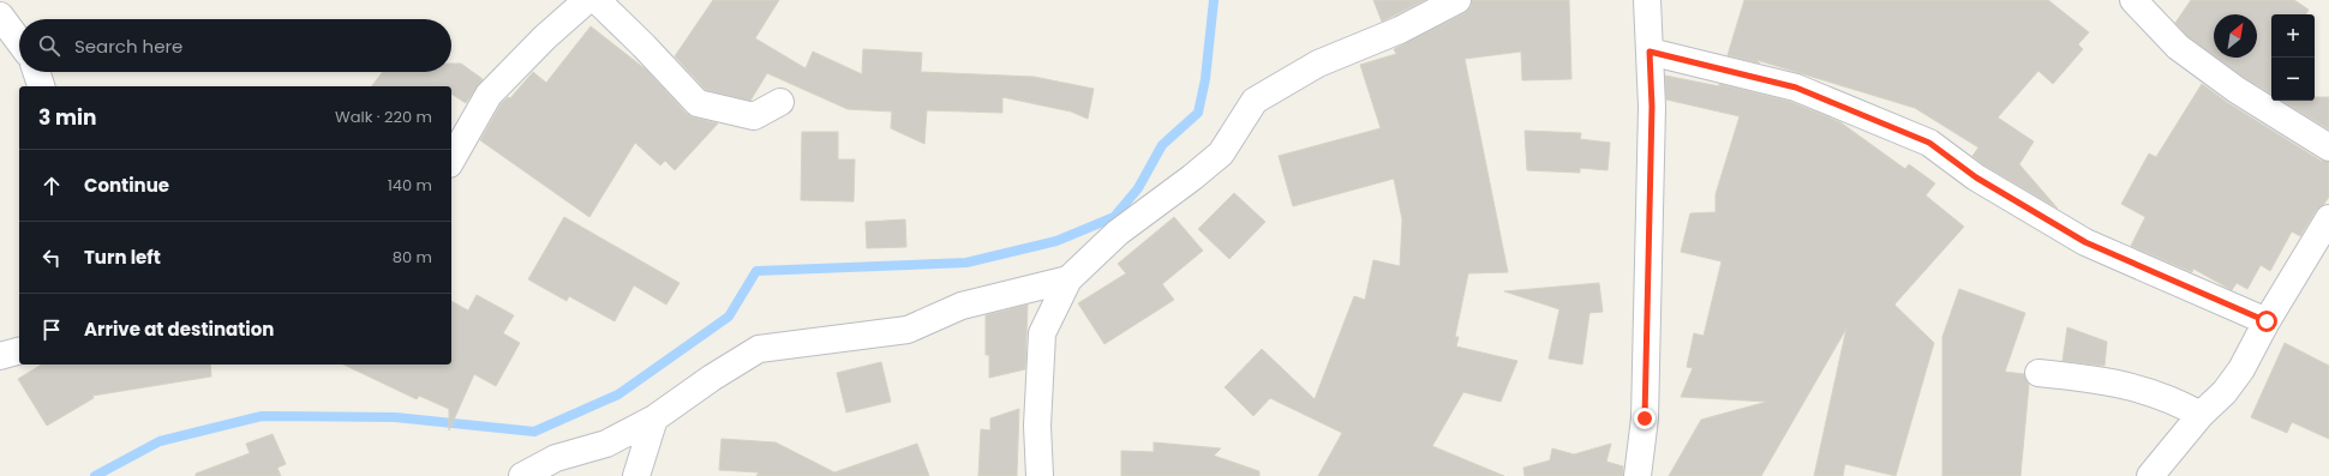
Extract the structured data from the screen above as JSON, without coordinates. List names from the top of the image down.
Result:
{
  "north": "top right",
  "page": {
    "map_buttons": ["+", "−"],
    "search": "Search here",
    "heading": ["3 min", "Walk · 220 m"],
    "list": [
      ["Continue", "140 m"],
      ["Turn left", "80 m"],
      "Arrive at destination"
    ]
  }
}
